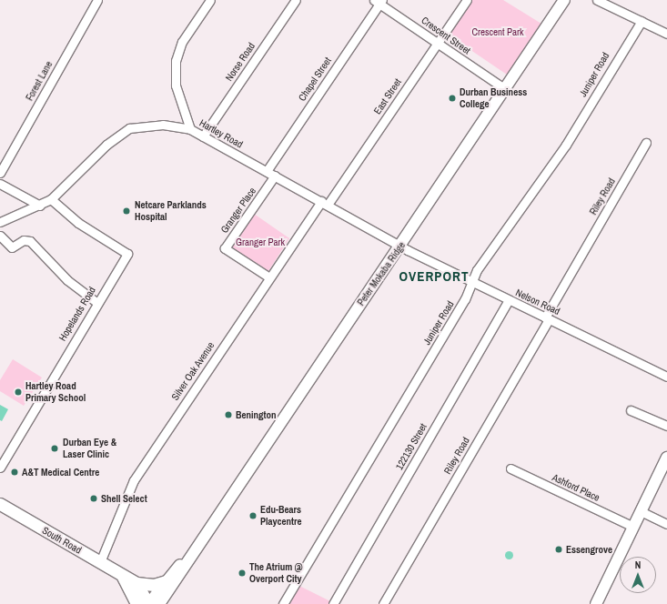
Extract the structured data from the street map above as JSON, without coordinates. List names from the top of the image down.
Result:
{
  "streets": {
    "main road": ["South Road"],
    "street": [
      "Crescent Street",
      "Norse Road",
      "Juniper Road",
      "Chapel Street",
      "Forest Lane",
      "East Street",
      "Hartley Road",
      "Riley Road",
      "Granger Place",
      "Peter Mokaba Ridge",
      "Nelson Road",
      "Hopelands Road",
      "Silver Oak Avenue",
      "122130 Street",
      "Ashford Place"
    ]
  },
  "crossings": [
    ["Crescent Street", "Chapel Street"],
    ["Crescent Street", "East Street"],
    ["Crescent Street", "Peter Mokaba Ridge"],
    ["Norse Road", "Hartley Road"],
    ["Juniper Road", "Nelson Road"],
    ["Chapel Street", "Hartley Road"],
    ["East Street", "Hartley Road"],
    ["East Street", "Silver Oak Avenue"],
    ["Hartley Road", "Granger Place"],
    ["Hartley Road", "Peter Mokaba Ridge"],
    ["Hartley Road", "Nelson Road"],
    ["Hartley Road", "Hopelands Road"],
    ["Hartley Road", "Silver Oak Avenue"],
    ["Riley Road", "Nelson Road"],
    ["Granger Place", "Silver Oak Avenue"],
    ["Peter Mokaba Ridge", "Nelson Road"],
    ["Nelson Road", "122130 Street"],
    ["Silver Oak Avenue", "South Road"]
  ],
  "districts": ["OVERPORT"],
  "parks": ["Crescent Park", "Granger Park"],
  "places": [
    "Durban Business College",
    "Netcare Parklands Hospital",
    "Hartley Road Primary School",
    "Benington",
    "Durban Eye & Laser Clinic",
    "A&T Medical Centre",
    "Shell Select",
    "Edu-Bears Playcentre",
    "Essengrove",
    "The Atrium @ Overport City"
  ],
  "north": "top"
}
